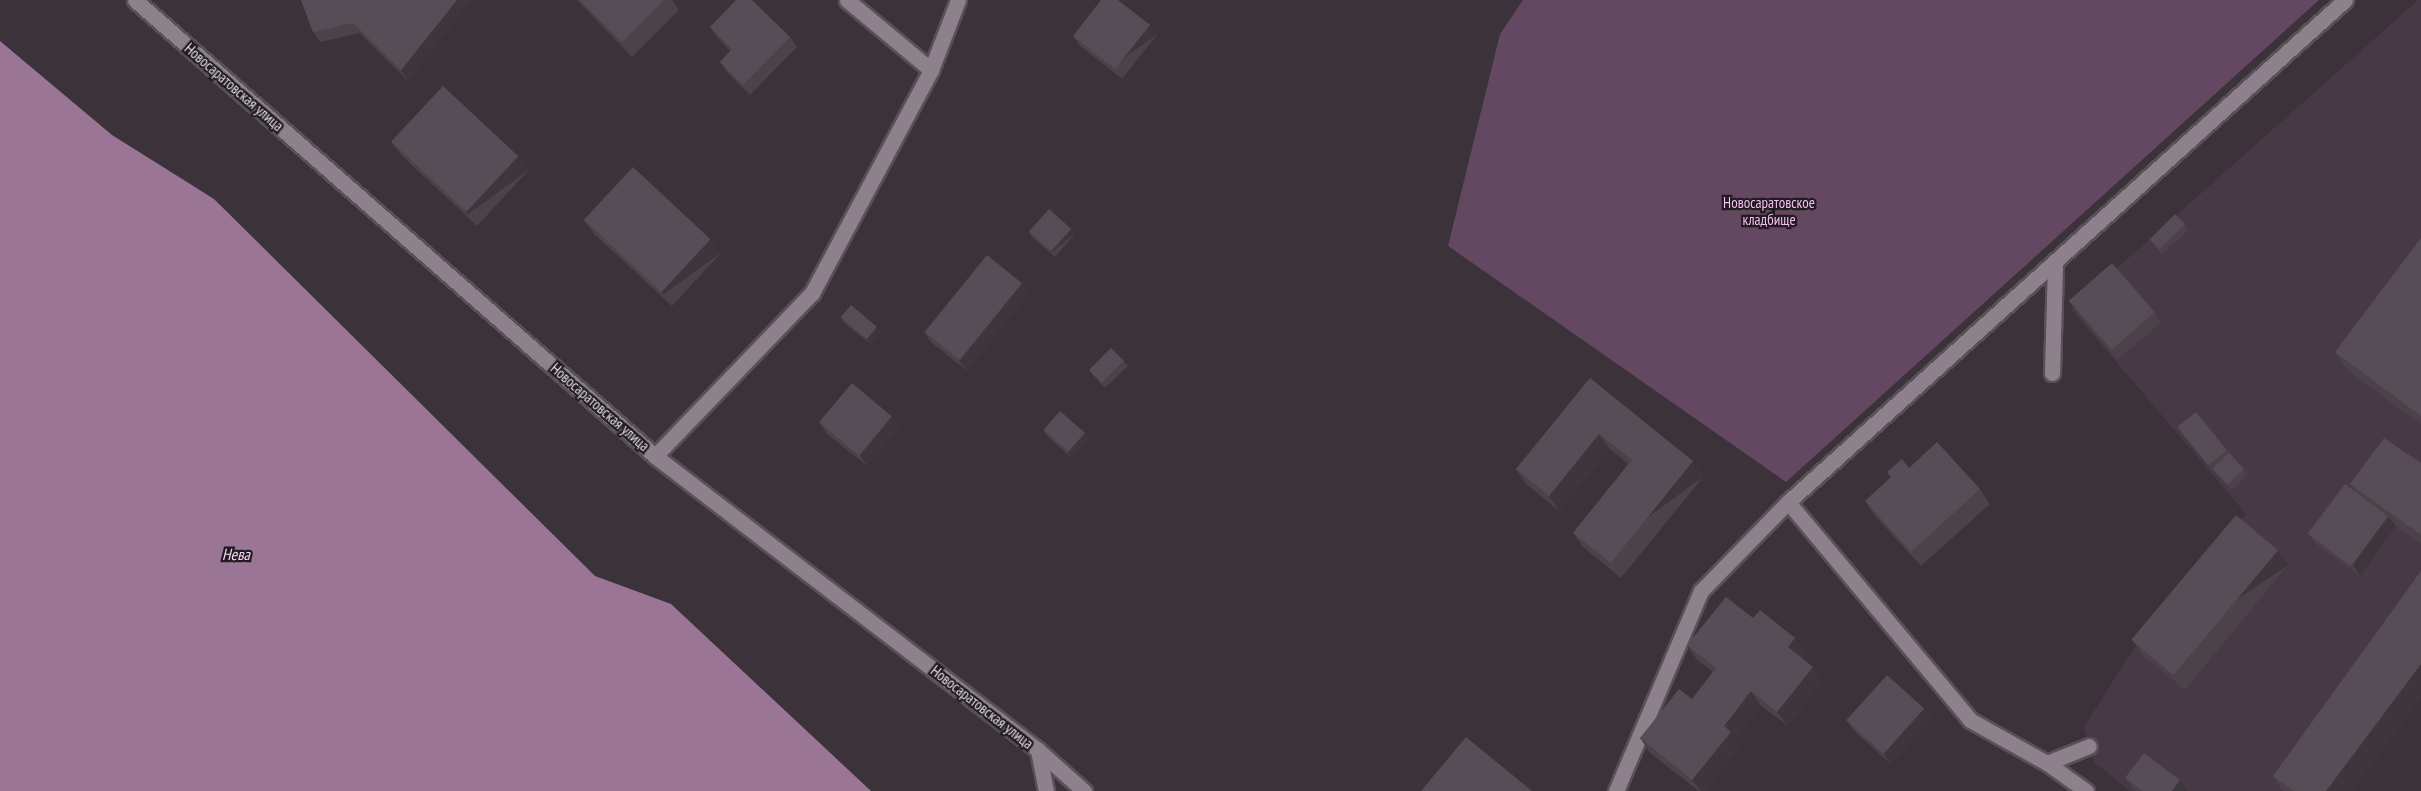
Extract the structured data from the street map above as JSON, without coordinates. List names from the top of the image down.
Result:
{
  "streets": {
    "street": ["Новосаратовская улица"]
  },
  "water": ["Нева"],
  "parks": ["Новосаратовское кладбище"]
}
